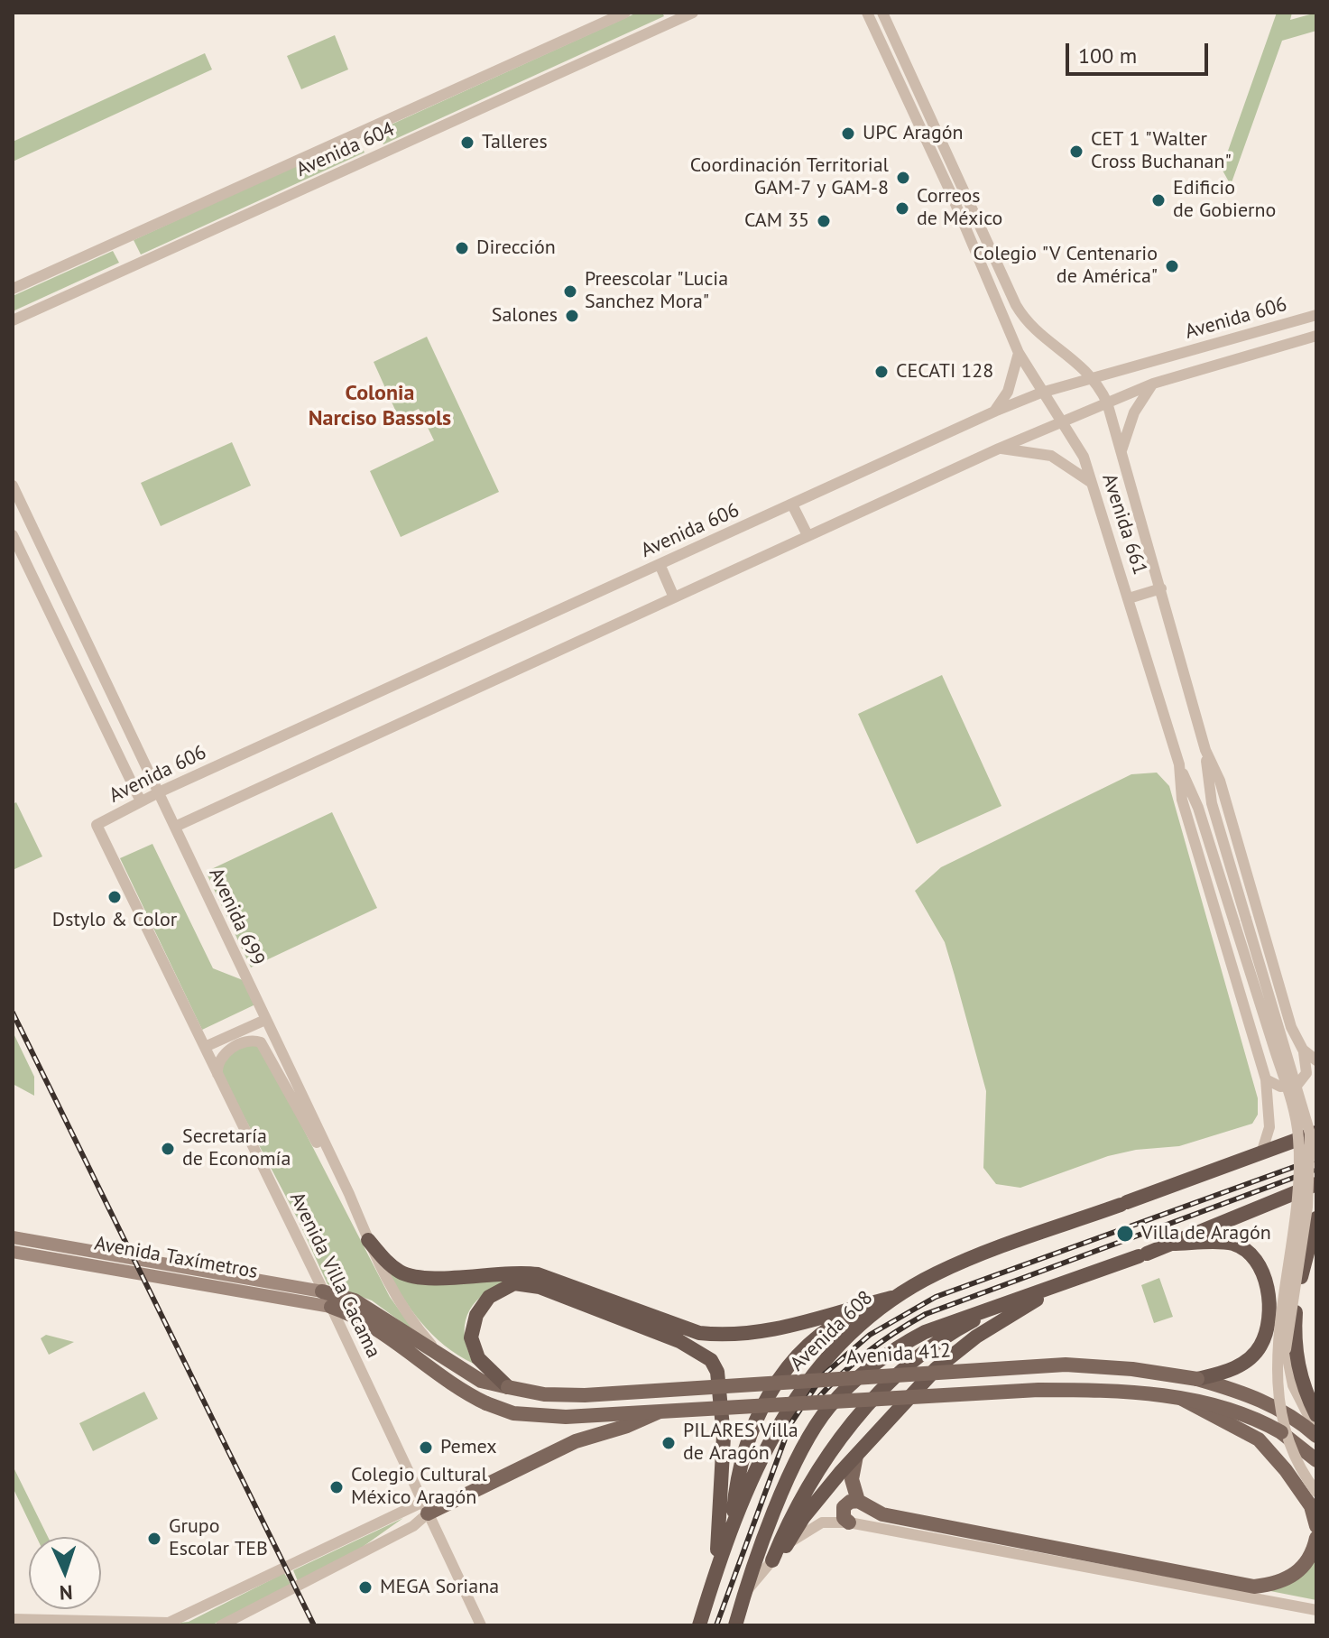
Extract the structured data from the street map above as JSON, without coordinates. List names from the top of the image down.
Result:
{
  "streets": {
    "highway": ["Avenida 608"],
    "main road": ["Avenida Taxímetros", "Avenida 412"],
    "street": [
      "Avenida 604",
      "Avenida 606",
      "Avenida 661",
      "Avenida 699",
      "Avenida Villa Cacama"
    ]
  },
  "crossings": [
    ["Avenida 606", "Avenida 661"],
    ["Avenida 606", "Avenida 699"],
    ["Avenida 606", "Avenida Villa Cacama"],
    ["Avenida 661", "Avenida 608"],
    ["Avenida 699", "Avenida 412"],
    ["Avenida Taxímetros", "Avenida Villa Cacama"],
    ["Avenida Taxímetros", "Avenida 412"],
    ["Avenida Villa Cacama", "Avenida 412"]
  ],
  "districts": ["Colonia Narciso Bassols"],
  "places": [
    "UPC Aragón",
    "Talleres",
    "CET 1 \"Walter Cross Buchanan\"",
    "Coordinación Territorial GAM-7 y GAM-8",
    "Edificio de Gobierno",
    "Correos de México",
    "CAM 35",
    "Dirección",
    "Colegio \"V Centenario de América\"",
    "Preescolar \"Lucia Sanchez Mora\"",
    "Salones",
    "CECATI 128",
    "Dstylo & Color",
    "Secretaría de Economía",
    "Villa de Aragón",
    "PILARES Villa de Aragón",
    "Pemex",
    "Colegio Cultural México Aragón",
    "Grupo Escolar TEB",
    "MEGA Soriana"
  ],
  "scale_bar": "100 m",
  "north": "bottom"
}
